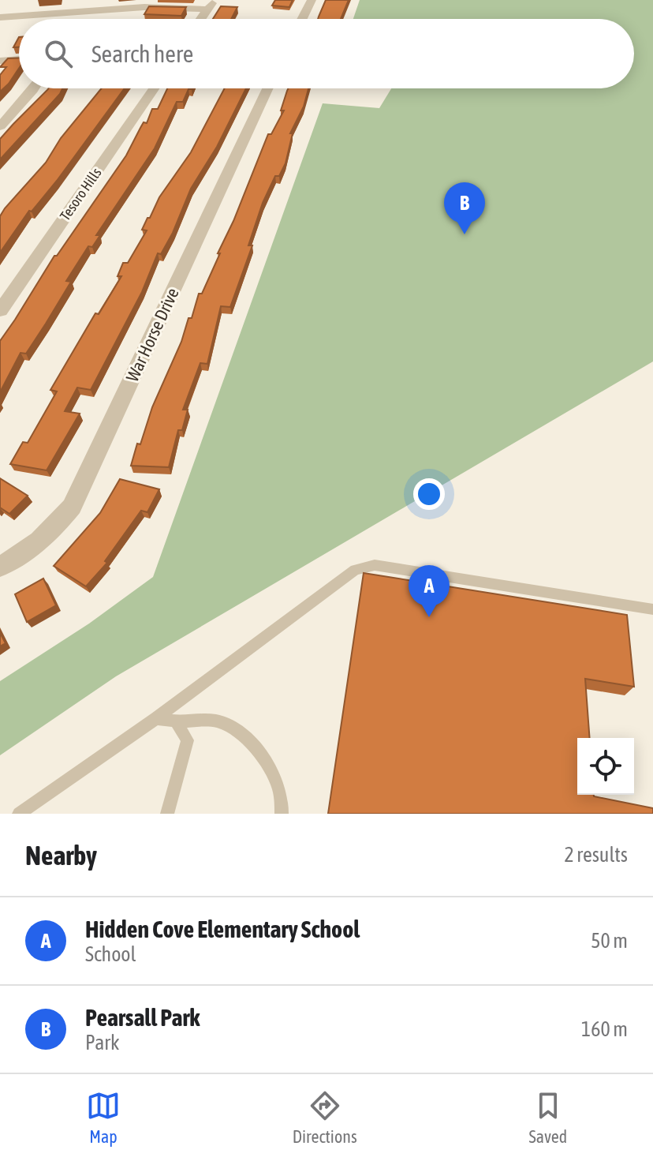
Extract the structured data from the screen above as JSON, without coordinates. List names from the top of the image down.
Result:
{
  "streets": {
    "street": ["Tesoro Hills", "War Horse Drive"]
  },
  "page": {
    "search": "Search here",
    "pins": ["B", "A"],
    "heading": ["Nearby", "2 results"],
    "list": [
      {
        "mark": "A",
        "name": "Hidden Cove Elementary School",
        "note": "School",
        "value": "50 m"
      },
      {
        "mark": "B",
        "name": "Pearsall Park",
        "note": "Park",
        "value": "160 m"
      }
    ],
    "nav": ["Map", "Directions", "Saved"]
  }
}
